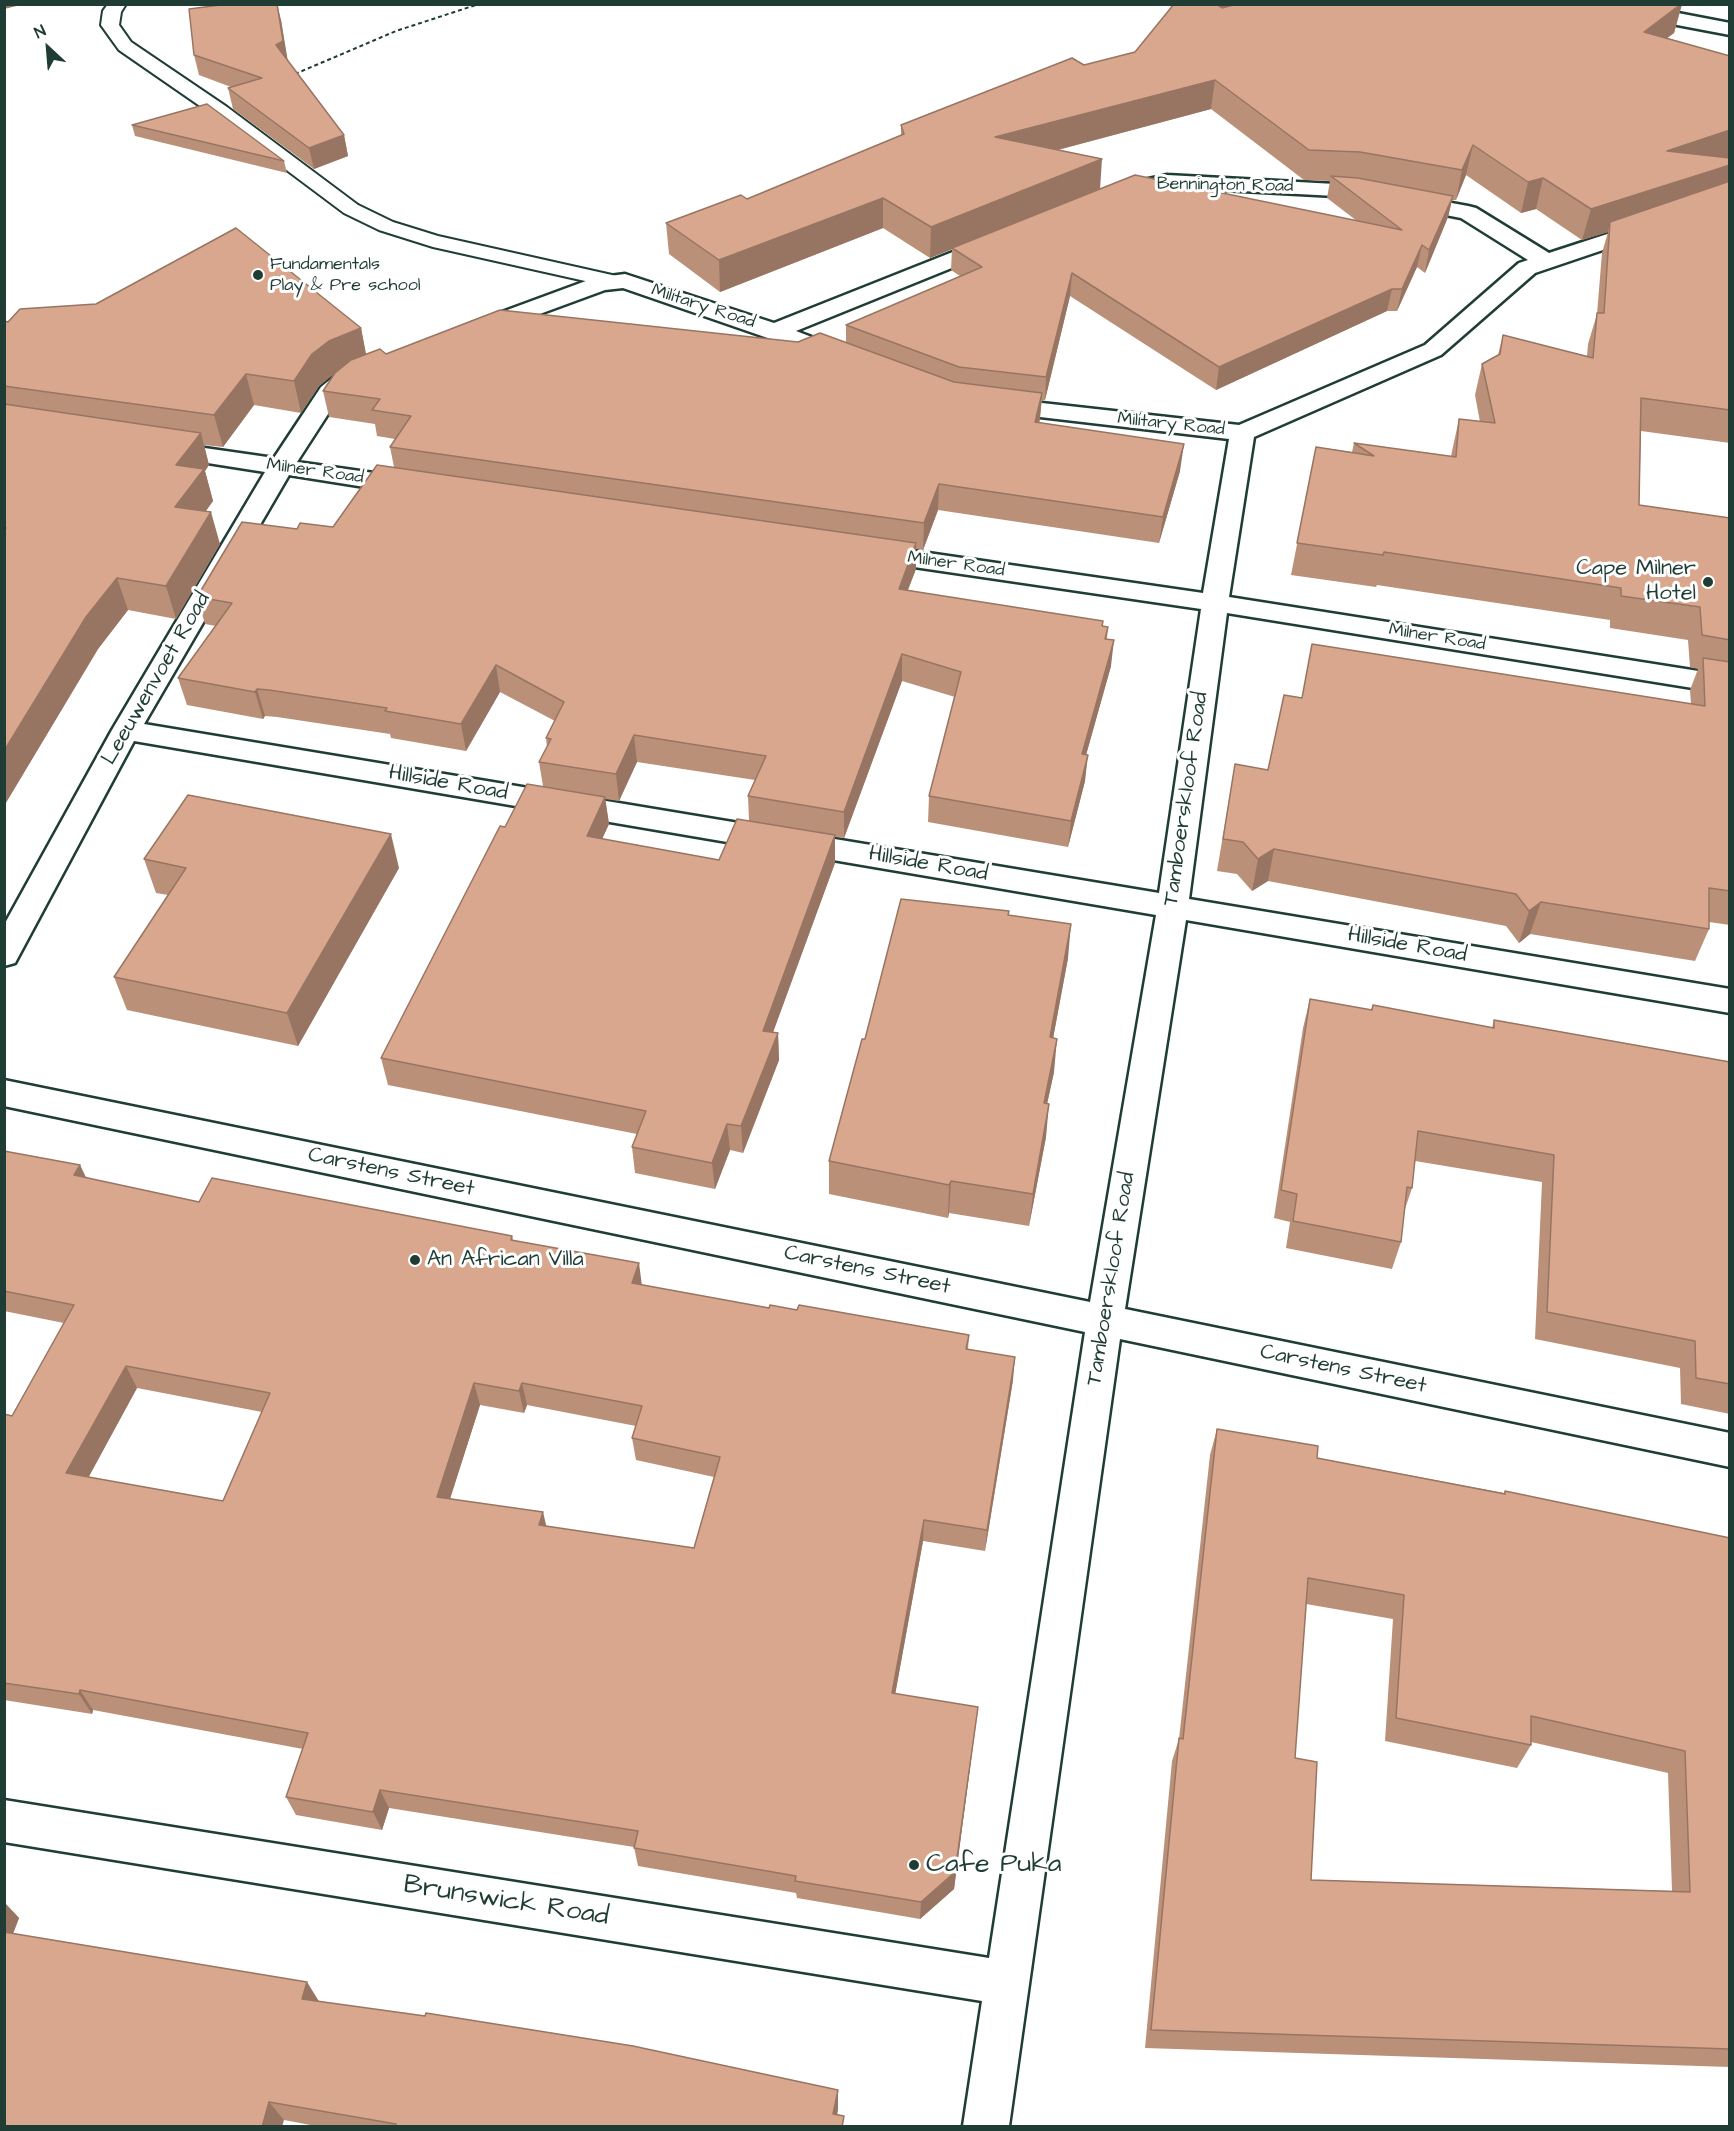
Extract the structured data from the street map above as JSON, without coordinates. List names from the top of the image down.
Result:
{
  "streets": {
    "street": [
      "Bennington Road",
      "Military Road",
      "Milner Road",
      "Leeuwenvoet Road",
      "Hillside Road",
      "Tamboerskloof Road",
      "Carstens Street",
      "Brunswick Road"
    ]
  },
  "crossings": [
    ["Bennington Road", "Military Road"],
    ["Military Road", "Tamboerskloof Road"],
    ["Milner Road", "Leeuwenvoet Road"],
    ["Milner Road", "Tamboerskloof Road"],
    ["Leeuwenvoet Road", "Hillside Road"],
    ["Hillside Road", "Tamboerskloof Road"],
    ["Tamboerskloof Road", "Carstens Street"],
    ["Tamboerskloof Road", "Brunswick Road"]
  ],
  "places": [
    "Fundamentals Play & Pre school",
    "Cape Milner Hotel",
    "An African Villa",
    "Cafe Puka"
  ],
  "north": "top left"
}
